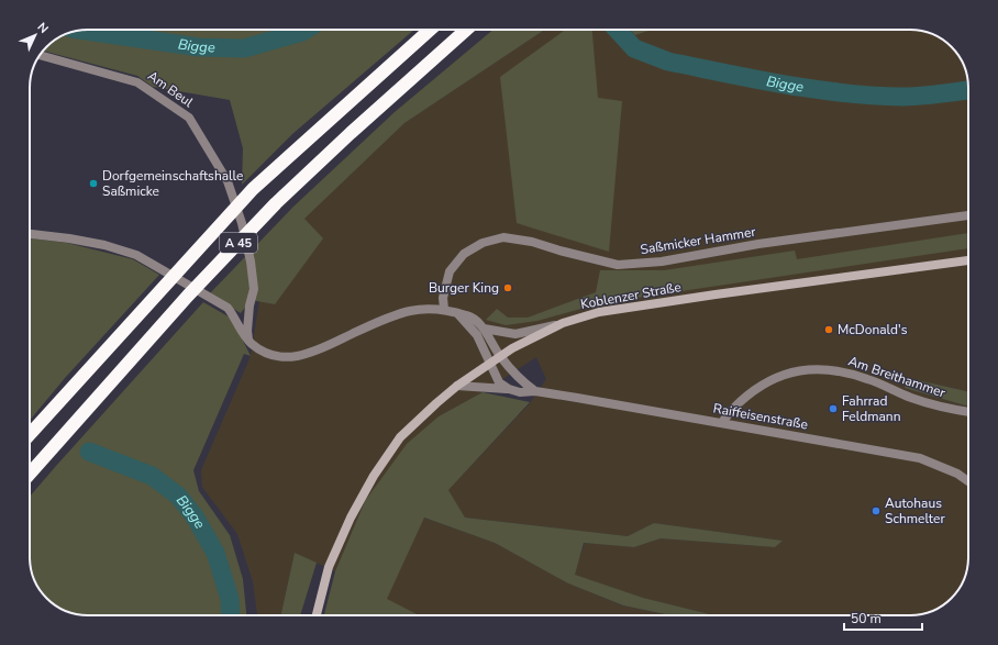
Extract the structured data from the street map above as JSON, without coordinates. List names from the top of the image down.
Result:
{
  "streets": {
    "highway": ["A 45"],
    "main road": ["Koblenzer Straße"],
    "street": [
      "Am Beul",
      "Saßmicker Hammer",
      "Am Breithammer",
      "Raiffeisenstraße"
    ]
  },
  "crossings": [
    ["Koblenzer Straße", "Raiffeisenstraße"],
    ["Am Breithammer", "Raiffeisenstraße"]
  ],
  "water": ["Bigge"],
  "places": [
    "Dorfgemeinschaftshalle Saßmicke",
    "Burger King",
    "McDonald's",
    "Fahrrad Feldmann",
    "Autohaus Schmelter"
  ],
  "scale_bar": "50 m",
  "north": "top right"
}
